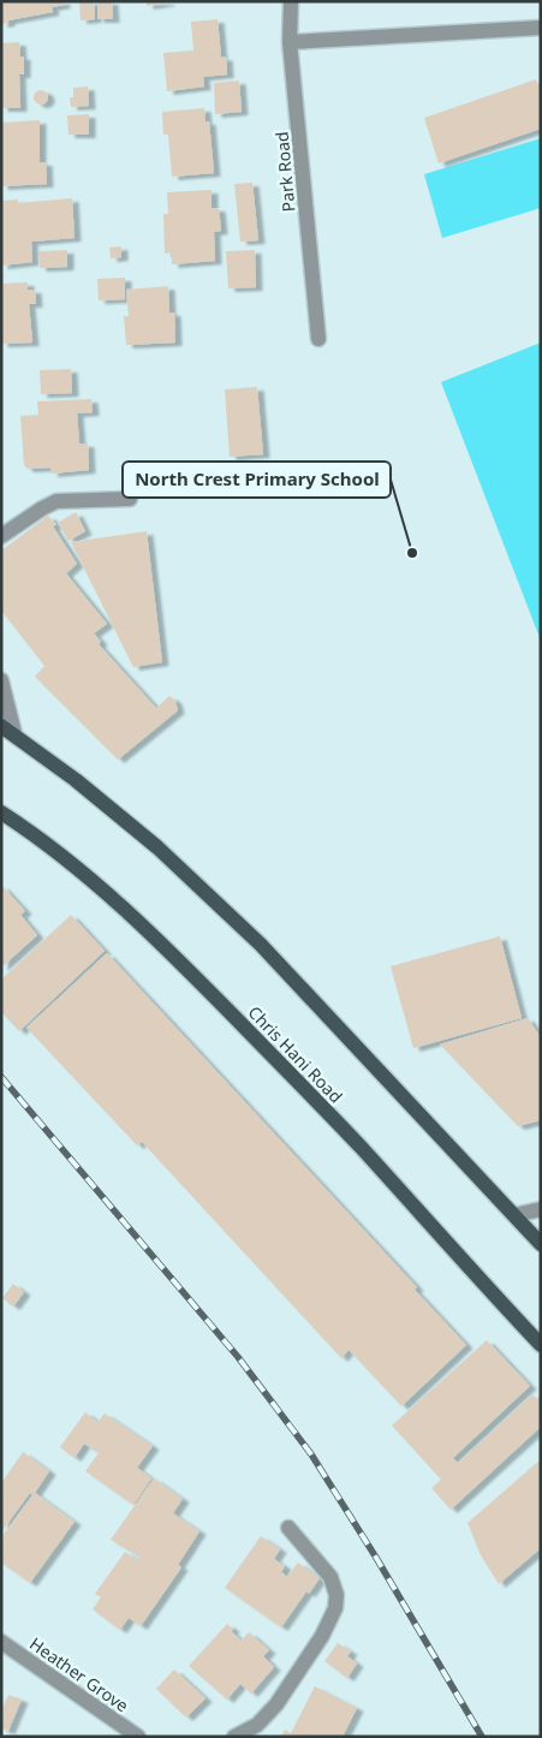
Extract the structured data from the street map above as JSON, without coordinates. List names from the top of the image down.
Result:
{
  "streets": {
    "main road": ["Chris Hani Road"],
    "street": ["Park Road", "Heather Grove"]
  },
  "places": ["North Crest Primary School"]
}
